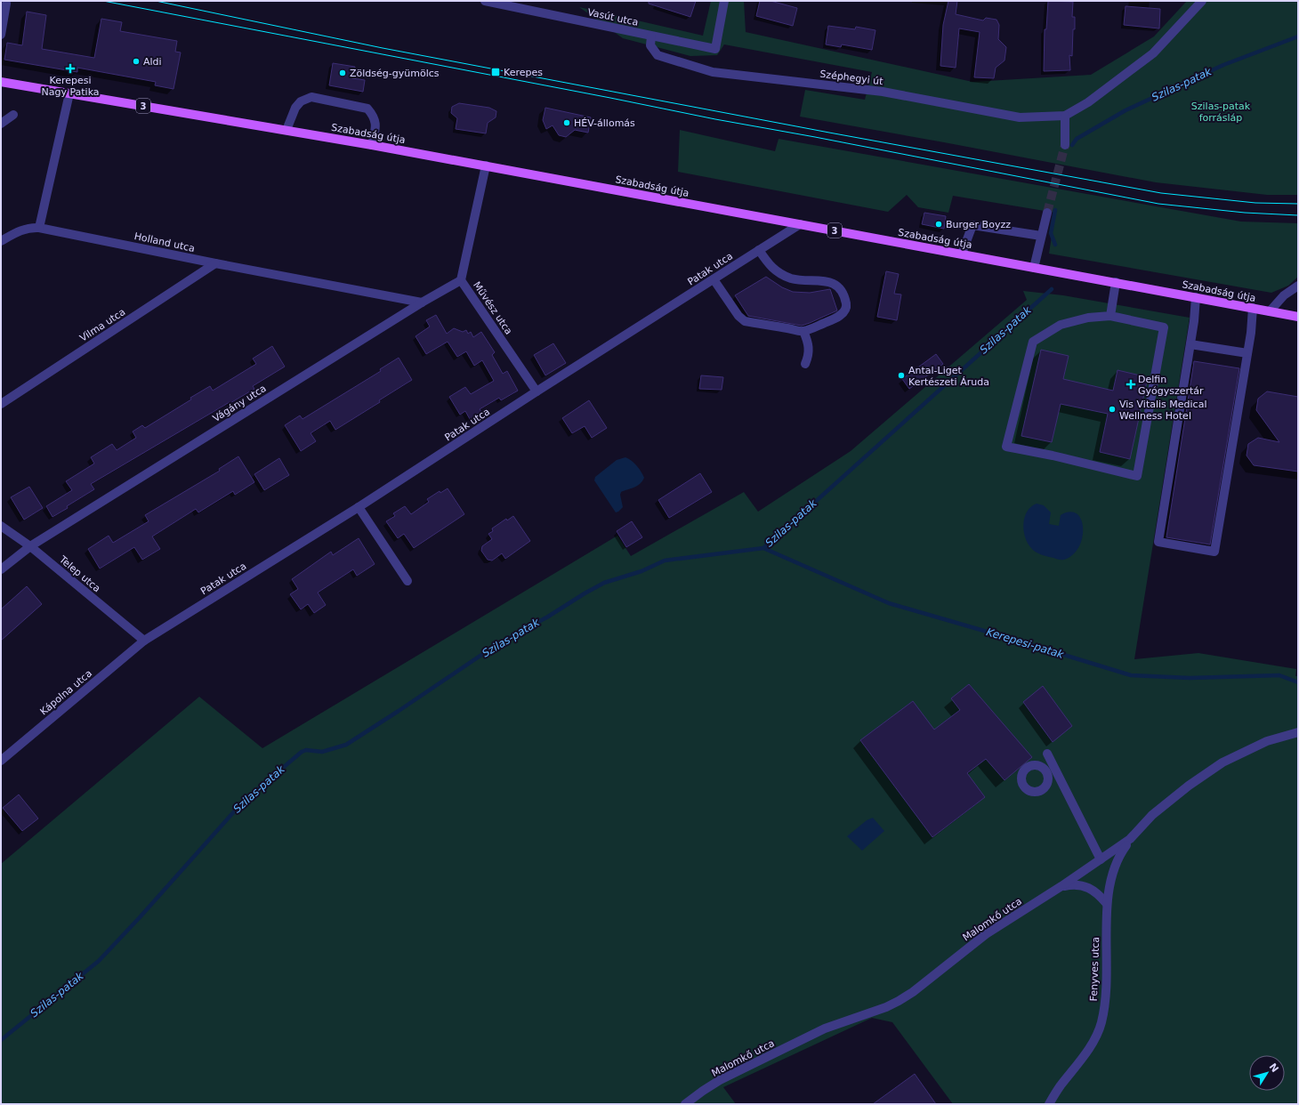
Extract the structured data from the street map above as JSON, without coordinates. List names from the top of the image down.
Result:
{
  "streets": {
    "main road": ["3", "Szabadság útja"],
    "street": [
      "Vasút utca",
      "Széphegyi út",
      "Holland utca",
      "Patak utca",
      "Művész utca",
      "Vilma utca",
      "Vágány utca",
      "Telep utca",
      "Kápolna utca",
      "Malomkő utca",
      "Fenyves utca"
    ]
  },
  "crossings": [
    ["Vasút utca", "Széphegyi út"],
    ["Szabadság útja", "Patak utca"],
    ["Szabadság útja", "Művész utca"],
    ["Holland utca", "Vilma utca"],
    ["Holland utca", "Vágány utca"],
    ["Patak utca", "Művész utca"],
    ["Patak utca", "Telep utca"],
    ["Patak utca", "Kápolna utca"],
    ["Művész utca", "Vágány utca"],
    ["Vágány utca", "Telep utca"],
    ["Telep utca", "Kápolna utca"],
    ["Malomkő utca", "Fenyves utca"]
  ],
  "water": ["Szilas-patak", "Kerepesi-patak"],
  "parks": ["Szilas-patak forrásláp"],
  "places": {
    "other": [
      "Aldi",
      "Zöldség-gyümölcs",
      "HÉV-állomás",
      "Burger Boyzz",
      "Antal-Liget Kertészeti Áruda",
      "Vis Vitalis Medical Wellness Hotel"
    ],
    "health": ["Kerepesi Nagy Patika", "Delfin Gyógyszertár"],
    "transit": ["Kerepes"]
  },
  "north": "top right"
}
